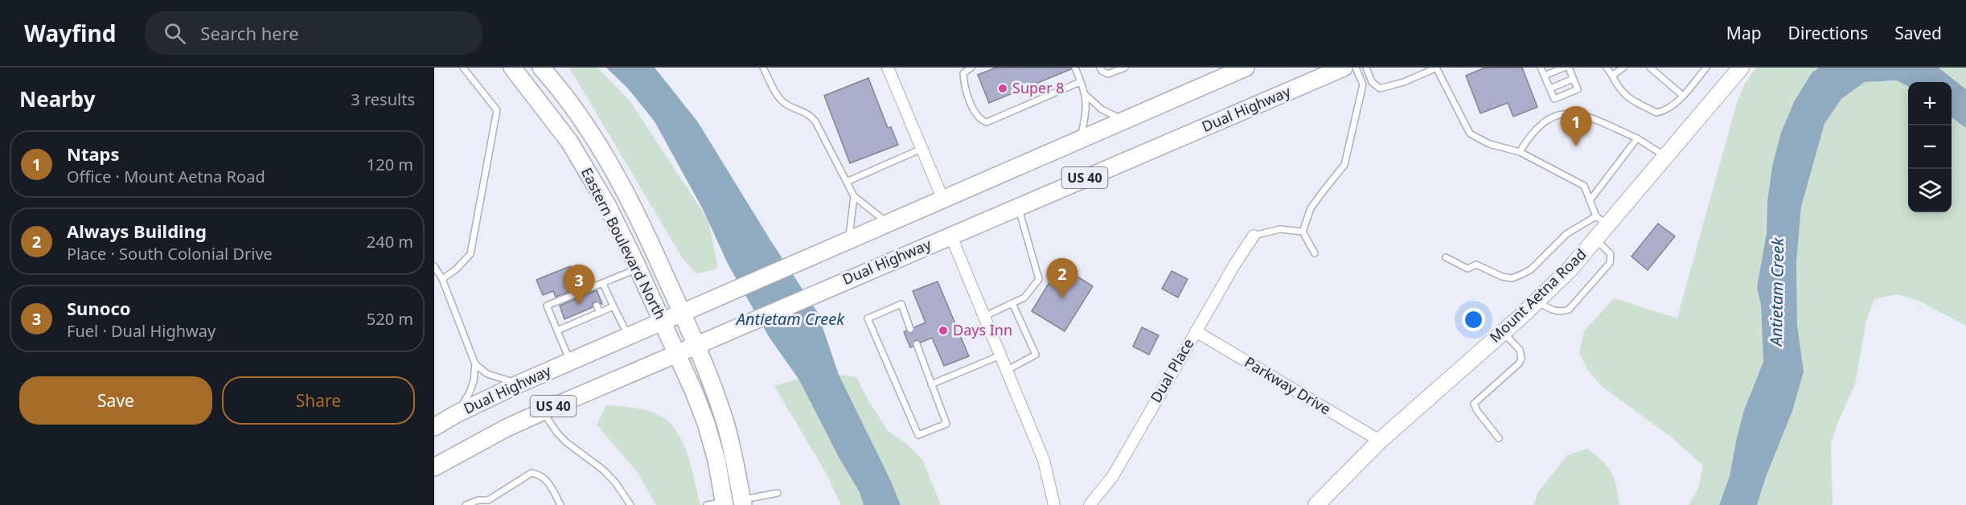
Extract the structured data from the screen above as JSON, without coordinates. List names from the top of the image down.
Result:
{
  "streets": {
    "main road": ["Dual Highway", "US 40", "Eastern Boulevard North"],
    "street": ["Mount Aetna Road", "Dual Place", "Parkway Drive"]
  },
  "crossings": [
    ["Dual Highway", "Eastern Boulevard North"],
    ["Mount Aetna Road", "Parkway Drive"],
    ["Dual Place", "Parkway Drive"]
  ],
  "water": ["Antietam Creek"],
  "places": ["Super 8", "Days Inn"],
  "page": {
    "header": "Wayfind",
    "search": "Search here",
    "nav": ["Map", "Directions", "Saved"],
    "heading": ["Nearby", "3 results"],
    "map_buttons": ["+", "−"],
    "pins": ["1", "2", "3"],
    "list": [
      {
        "mark": "1",
        "name": "Ntaps",
        "note": "Office · Mount Aetna Road",
        "value": "120 m"
      },
      {
        "mark": "2",
        "name": "Always Building",
        "note": "Place · South Colonial Drive",
        "value": "240 m"
      },
      {
        "mark": "3",
        "name": "Sunoco",
        "note": "Fuel · Dual Highway",
        "value": "520 m"
      }
    ],
    "buttons": ["Save", "Share"]
  }
}
